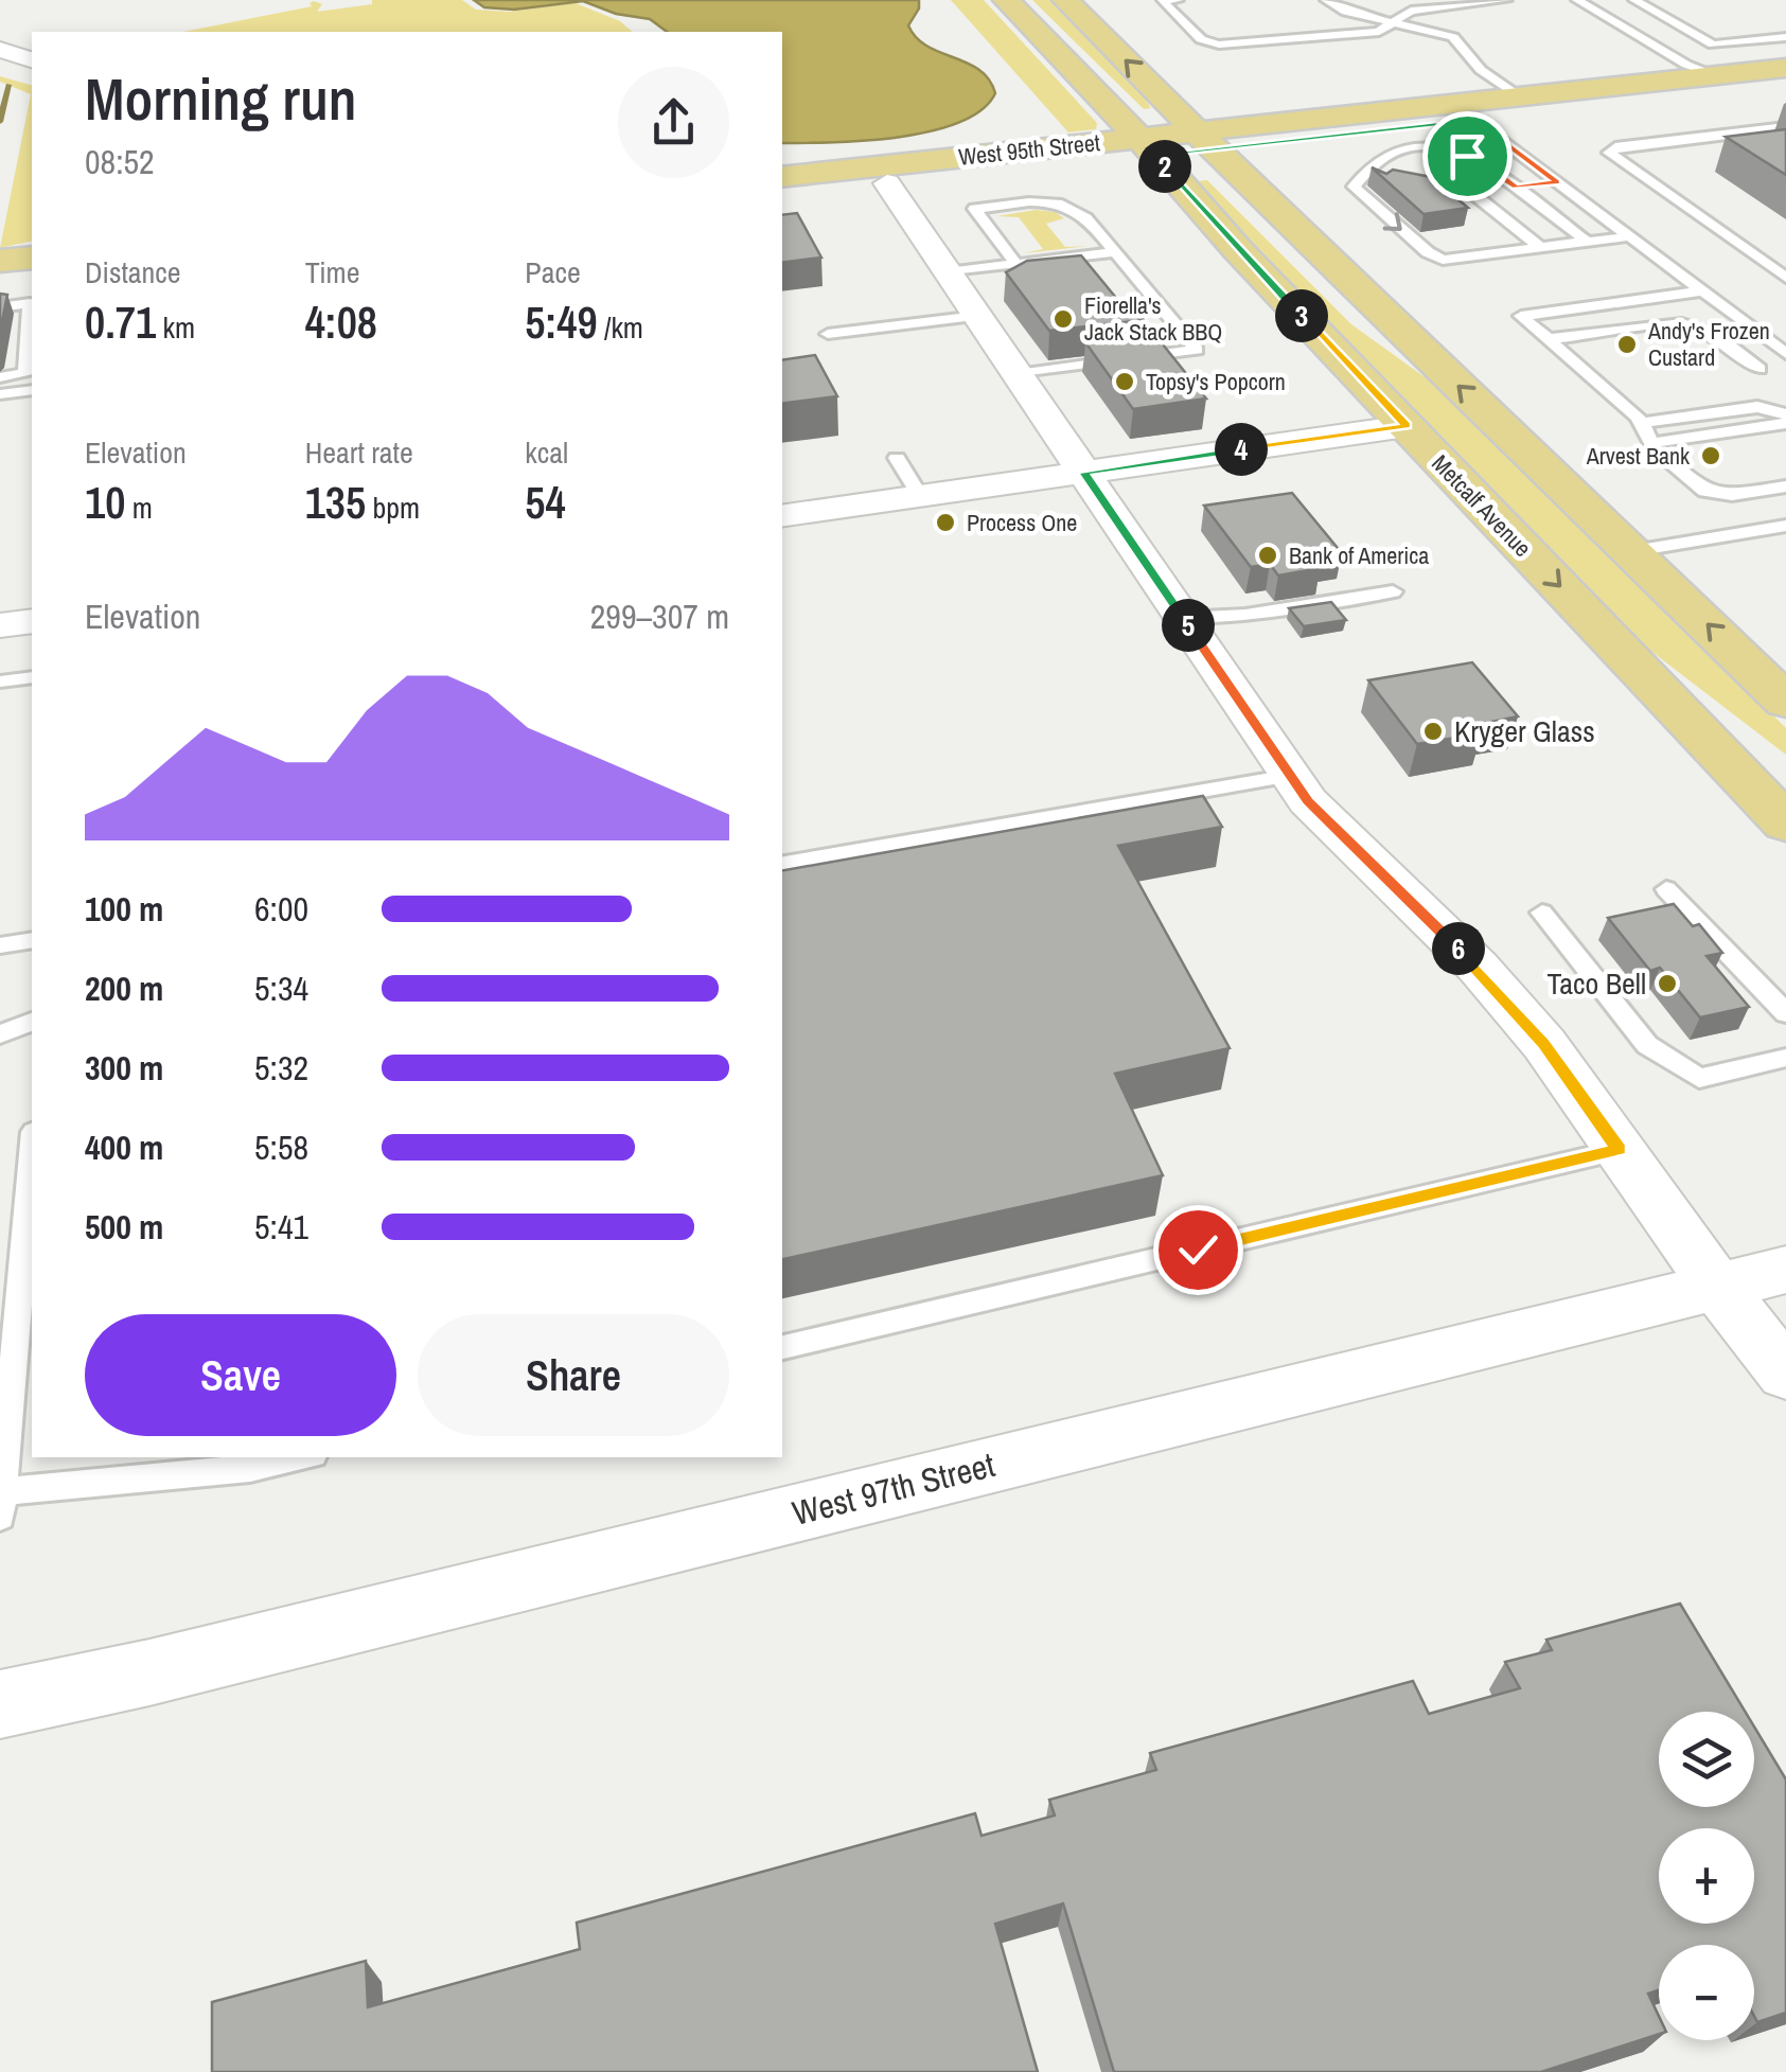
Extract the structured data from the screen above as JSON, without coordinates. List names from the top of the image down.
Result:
{
  "streets": {
    "main road": ["West 95th Street", "Metcalf Avenue"],
    "street": ["West 97th Street"]
  },
  "crossings": [
    ["West 95th Street", "Metcalf Avenue"]
  ],
  "places": [
    "Fiorella's Jack Stack BBQ",
    "Andy's Frozen Custard",
    "Topsy's Popcorn",
    "Arvest Bank",
    "Process One",
    "Bank of America",
    "Kryger Glass",
    "Taco Bell"
  ],
  "page": {
    "heading": ["Morning run", "08:52"],
    "pins": [
      "2",
      "3",
      "4",
      "5",
      "6"
    ],
    "stats": [
      ["Distance", "0.71 km"],
      ["Time", "4:08"],
      ["Pace", "5:49 /km"],
      ["Elevation", "10 m"],
      ["Heart rate", "135 bpm"],
      ["kcal", "54"]
    ],
    "chart": ["Elevation", "299–307 m"],
    "list": [
      {
        "name": "100 m",
        "note": "6:00"
      },
      {
        "name": "200 m",
        "note": "5:34"
      },
      {
        "name": "300 m",
        "note": "5:32"
      },
      {
        "name": "400 m",
        "note": "5:58"
      },
      {
        "name": "500 m",
        "note": "5:41"
      }
    ],
    "buttons": ["Save", "Share"],
    "map_buttons": ["+", "−"]
  }
}
